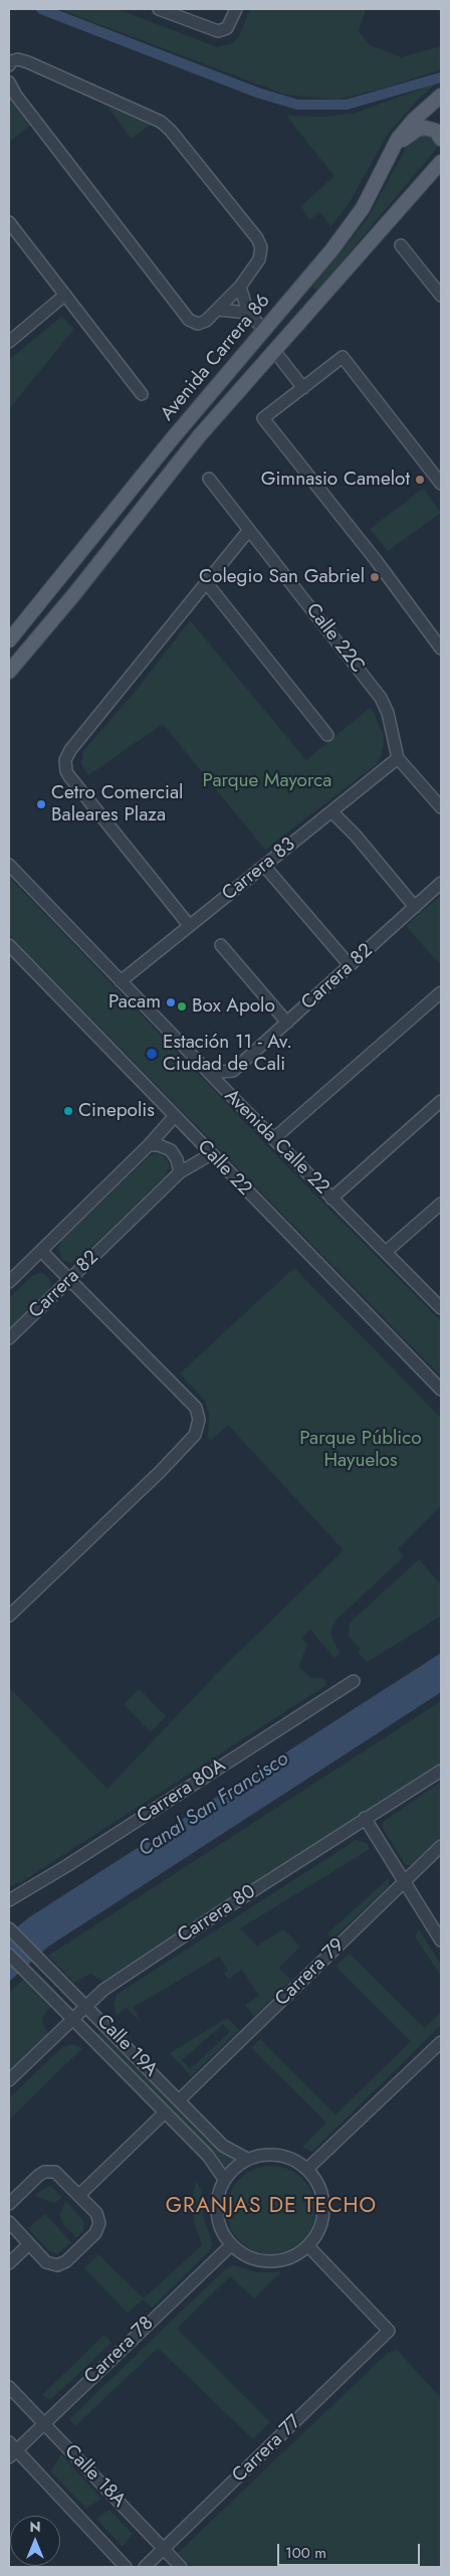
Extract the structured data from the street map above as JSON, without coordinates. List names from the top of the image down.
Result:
{
  "streets": {
    "main road": ["Avenida Carrera 86"],
    "street": [
      "Calle 22C",
      "Carrera 83",
      "Carrera 82",
      "Avenida Calle 22",
      "Calle 22",
      "Carrera 80A",
      "Carrera 80",
      "Carrera 79",
      "Calle 19A",
      "Carrera 78",
      "Carrera 77",
      "Calle 18A"
    ]
  },
  "crossings": [
    ["Calle 22C", "Carrera 83"],
    ["Carrera 83", "Avenida Calle 22"],
    ["Carrera 82", "Calle 22"],
    ["Carrera 80", "Calle 19A"],
    ["Carrera 79", "Calle 19A"],
    ["Calle 19A", "Carrera 78"],
    ["Calle 19A", "Carrera 77"],
    ["Carrera 78", "Carrera 77"],
    ["Carrera 78", "Calle 18A"],
    ["Carrera 77", "Calle 18A"]
  ],
  "districts": ["GRANJAS DE TECHO"],
  "water": ["Canal San Francisco"],
  "parks": ["Parque Mayorca", "Parque Público Hayuelos"],
  "places": [
    "Gimnasio Camelot",
    "Colegio San Gabriel",
    "Cetro Comercial Baleares Plaza",
    "Pacam",
    "Box Apolo",
    "Estación 11 - Av. Ciudad de Cali",
    "Cinepolis"
  ],
  "scale_bar": "100 m",
  "north": "top"
}
